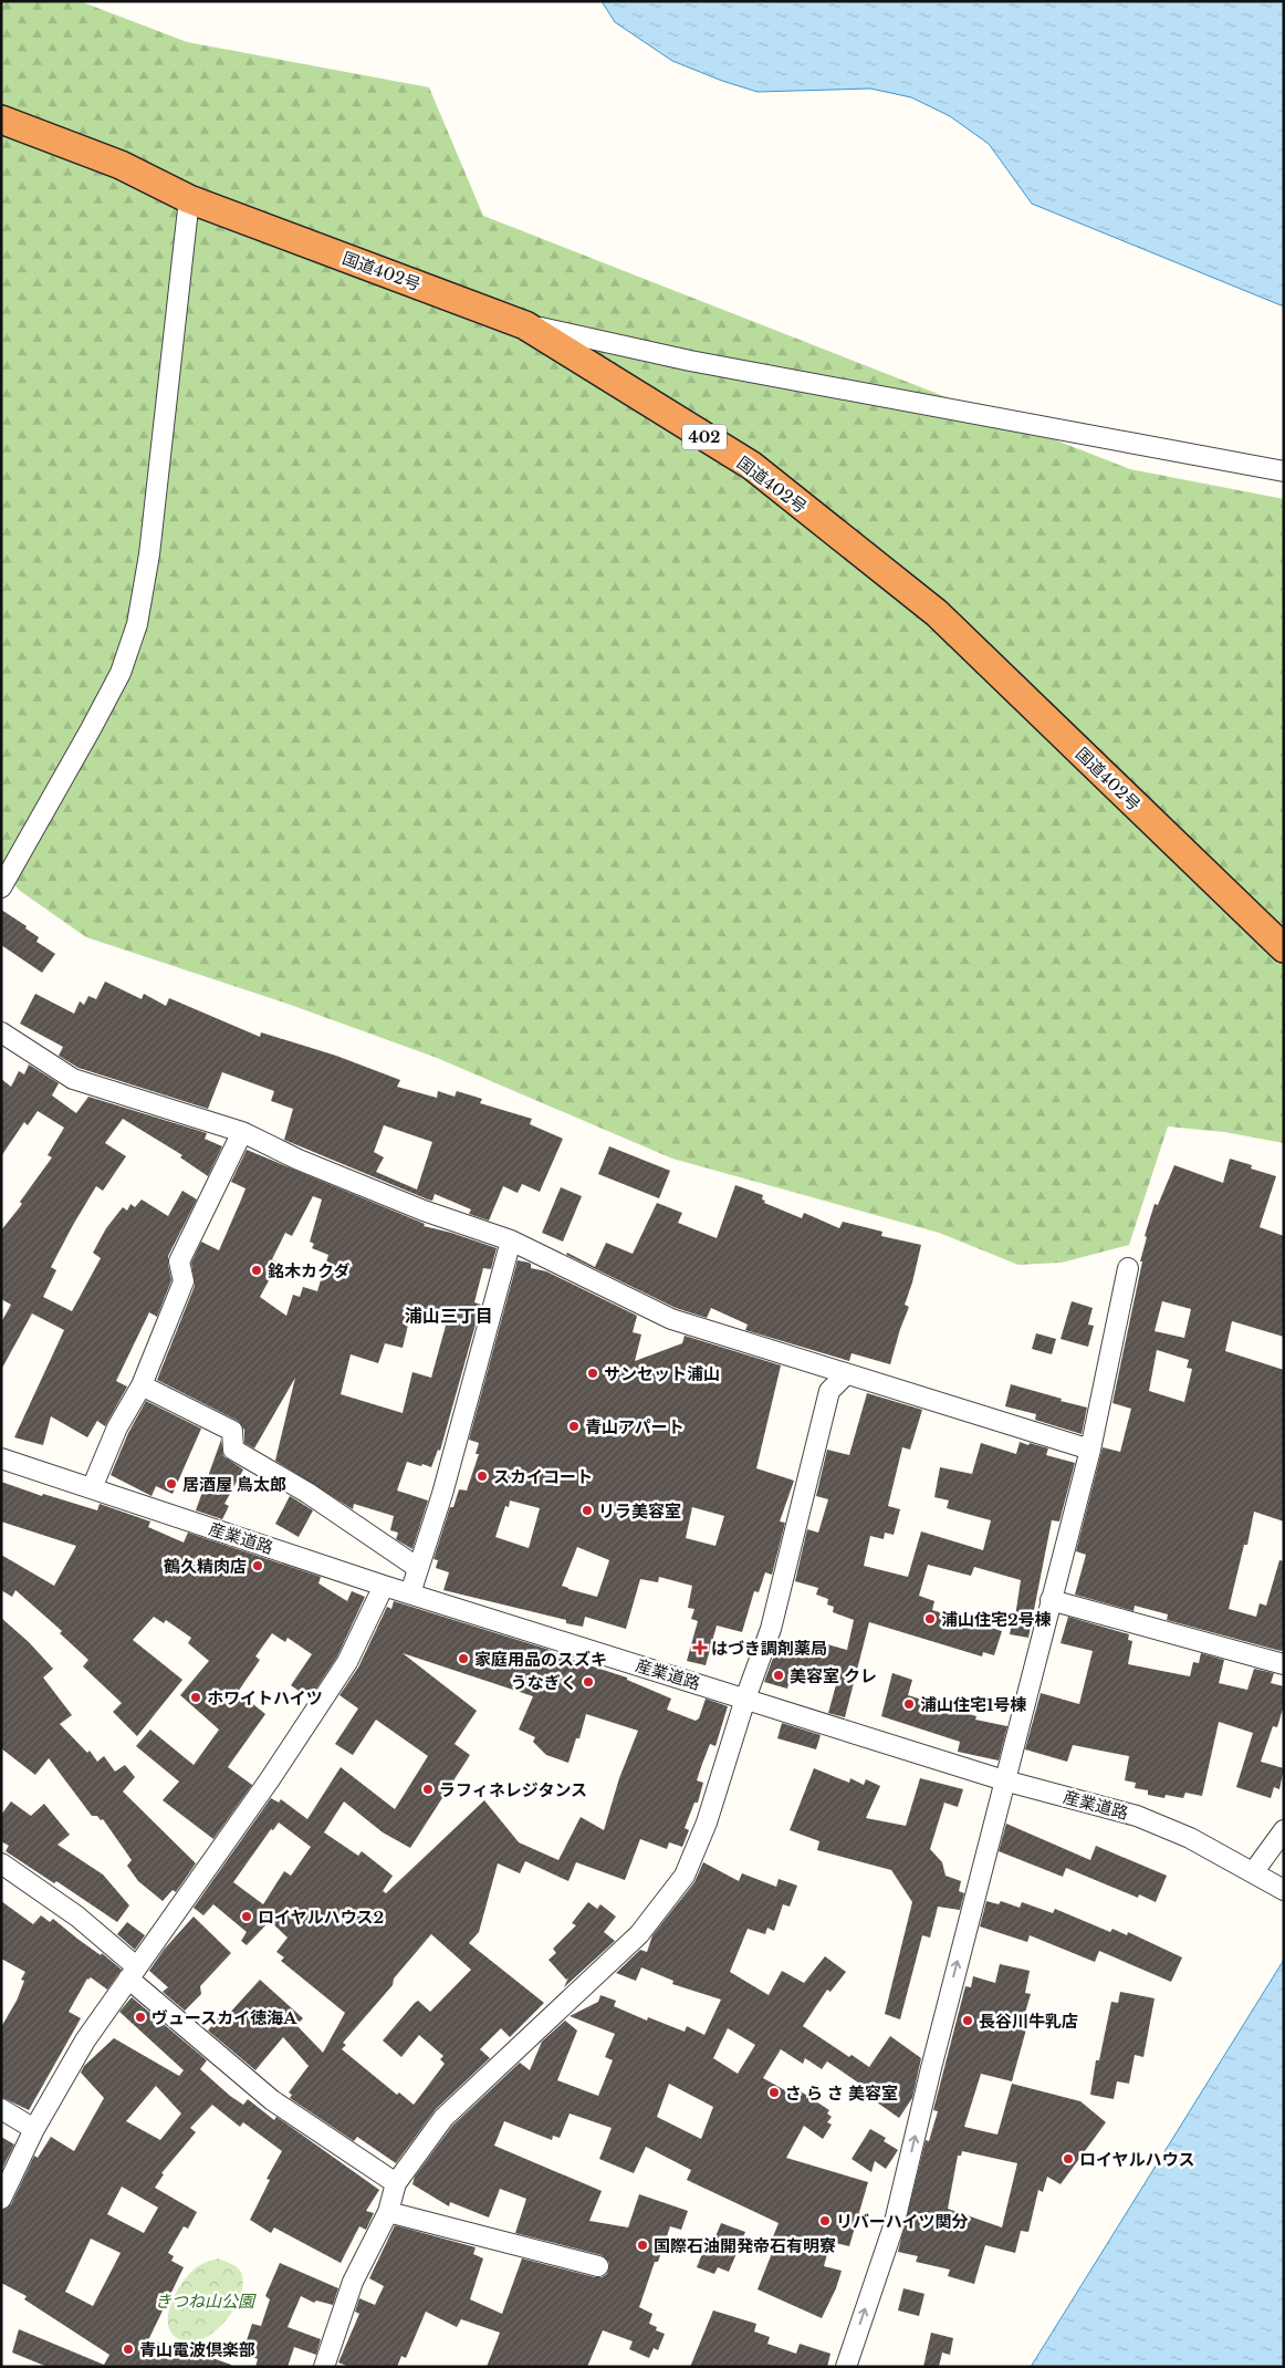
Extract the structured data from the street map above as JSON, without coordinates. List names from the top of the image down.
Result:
{
  "streets": {
    "highway": ["国道402号", "402"],
    "street": ["産業道路"]
  },
  "districts": ["浦山三丁目"],
  "parks": ["きつね山公園"],
  "places": {
    "other": [
      "銘木カクダ",
      "サンセット浦山",
      "青山アパート",
      "スカイコート",
      "居酒屋 鳥太郎",
      "リラ美容室",
      "鶴久精肉店",
      "浦山住宅2号棟",
      "家庭用品のスズキ",
      "美容室 クレ",
      "うなぎく",
      "ホワイトハイツ",
      "浦山住宅1号棟",
      "ラフィネレジタンス",
      "ロイヤルハウス2",
      "ヴュースカイ徳海A",
      "長谷川牛乳店",
      "さ ら さ 美容室",
      "ロイヤルハウス",
      "リバーハイツ関分",
      "国際石油開発帝石有明寮",
      "青山電波倶楽部"
    ],
    "health": ["はづき調剤薬局"]
  }
}
